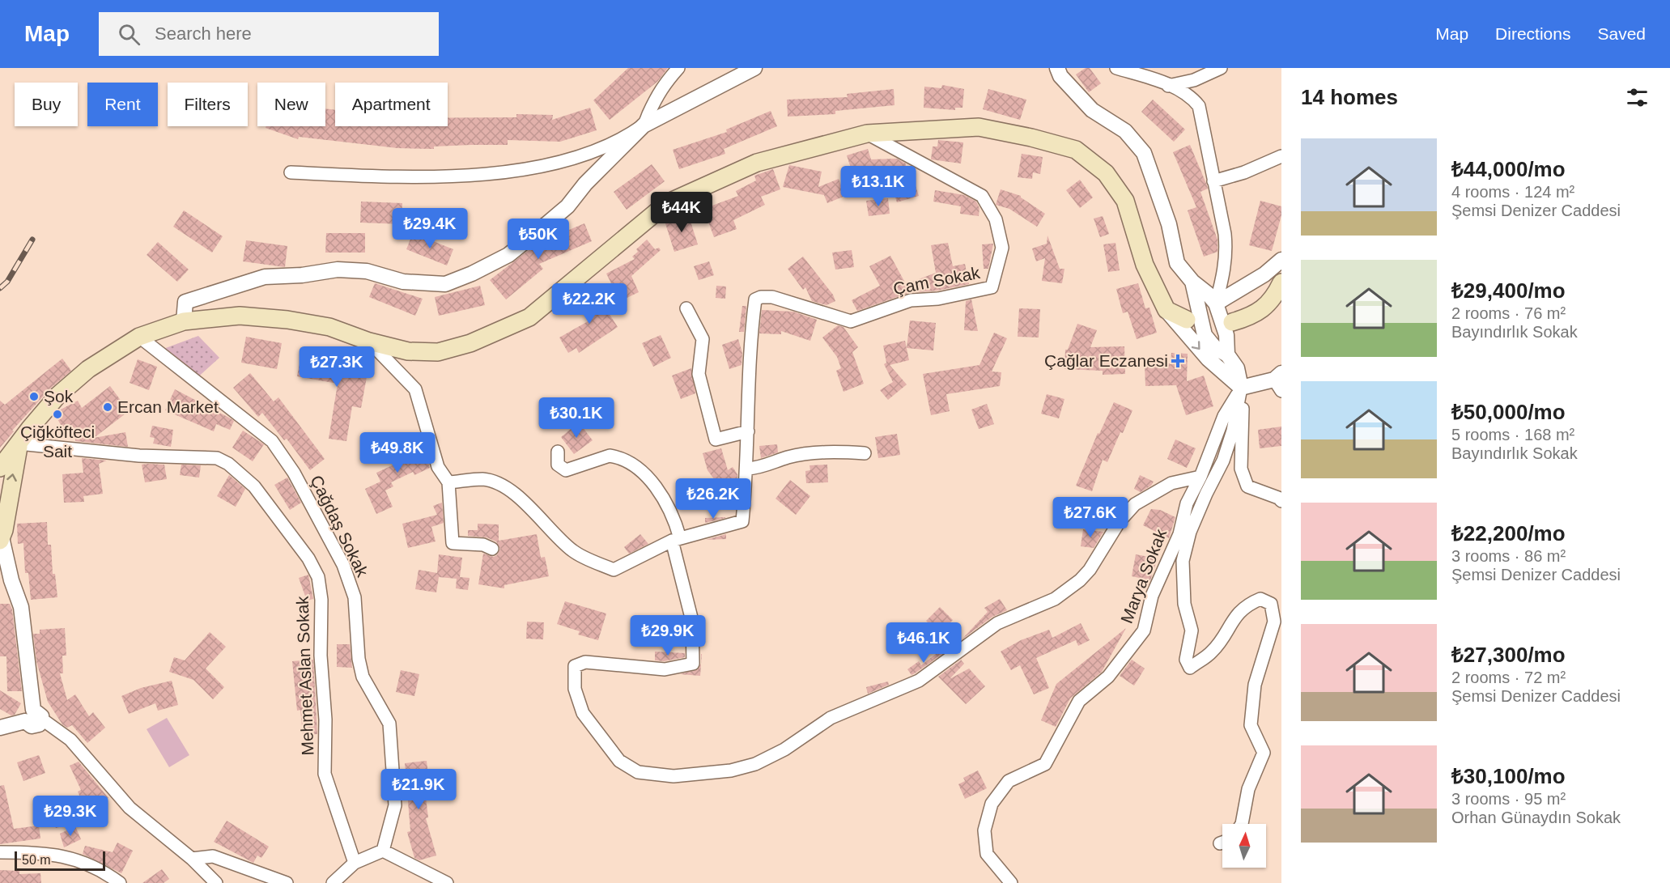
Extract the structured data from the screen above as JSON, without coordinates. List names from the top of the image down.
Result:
{
  "streets": {
    "street": [
      "Çam Sokak",
      "Çağdaş Sokak",
      "Marya Sokak",
      "Mehmet Aslan Sokak"
    ]
  },
  "places": {
    "health": ["Çağlar Eczanesi"],
    "other": ["Şok", "Ercan Market", "Çiğköfteci Sait"]
  },
  "scale_bar": "50 m",
  "north": "top",
  "page": {
    "header": "Map",
    "search": "Search here",
    "nav": ["Map", "Directions", "Saved"],
    "heading": "14 homes",
    "chip": [
      "Buy",
      "Rent",
      "Filters",
      "New",
      "Apartment"
    ],
    "list": [
      {
        "name": "₺44,000/mo",
        "note": "4 rooms · 124 m² · Şemsi Denizer Caddesi"
      },
      {
        "name": "₺29,400/mo",
        "note": "2 rooms · 76 m² · Bayındırlık Sokak"
      },
      {
        "name": "₺50,000/mo",
        "note": "5 rooms · 168 m² · Bayındırlık Sokak"
      },
      {
        "name": "₺22,200/mo",
        "note": "3 rooms · 86 m² · Şemsi Denizer Caddesi"
      },
      {
        "name": "₺27,300/mo",
        "note": "2 rooms · 72 m² · Şemsi Denizer Caddesi"
      },
      {
        "name": "₺30,100/mo",
        "note": "3 rooms · 95 m² · Orhan Günaydın Sokak"
      }
    ],
    "price": [
      "₺13.1K",
      "₺44K",
      "₺29.4K",
      "₺50K",
      "₺22.2K",
      "₺27.3K",
      "₺30.1K",
      "₺49.8K",
      "₺26.2K",
      "₺27.6K",
      "₺29.9K",
      "₺46.1K",
      "₺21.9K",
      "₺29.3K"
    ],
    "scale": "50 m"
  }
}
